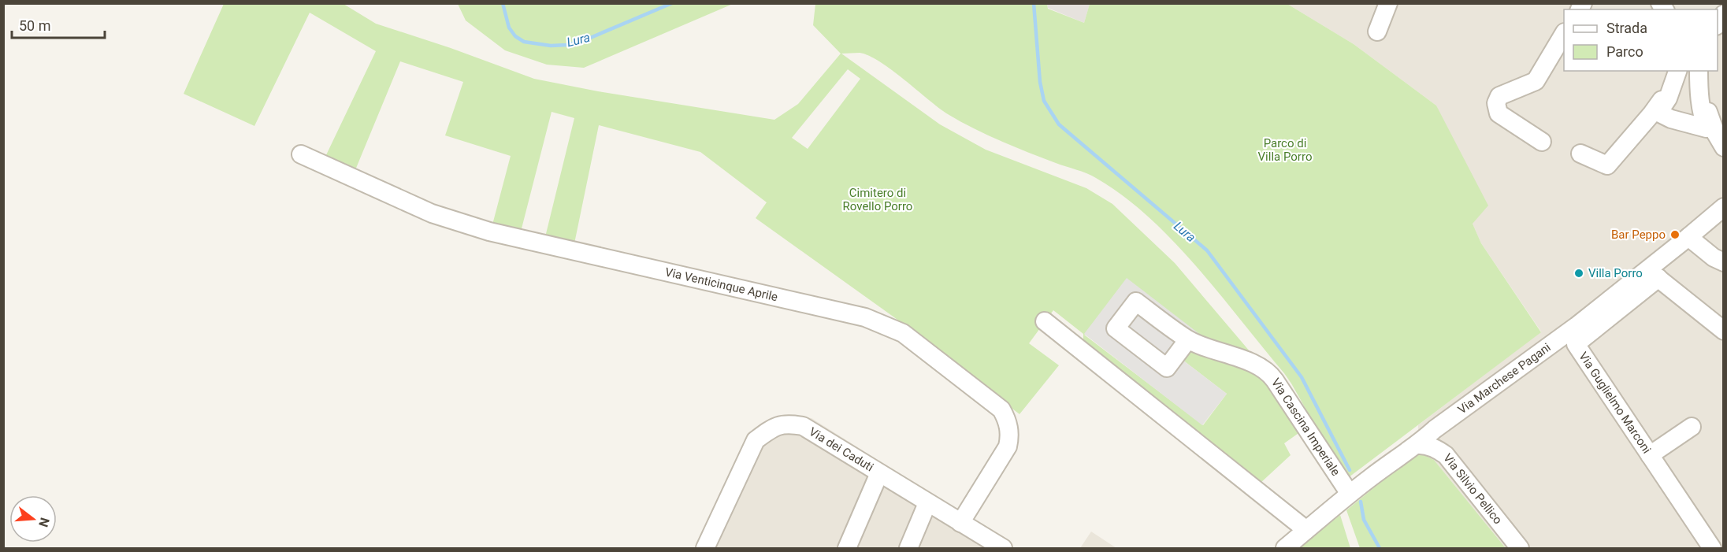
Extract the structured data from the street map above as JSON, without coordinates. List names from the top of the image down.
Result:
{
  "streets": {
    "street": [
      "Via Venticinque Aprile",
      "Via Marchese Pagani",
      "Via Guglielmo Marconi",
      "Via Cascina Imperiale",
      "Via dei Caduti",
      "Via Silvio Pellico"
    ]
  },
  "crossings": [
    ["Via Venticinque Aprile", "Via dei Caduti"],
    ["Via Marchese Pagani", "Via Guglielmo Marconi"],
    ["Via Marchese Pagani", "Via Cascina Imperiale"],
    ["Via Marchese Pagani", "Via Silvio Pellico"]
  ],
  "water": ["Lura"],
  "parks": ["Parco di Villa Porro", "Cimitero di Rovello Porro"],
  "places": ["Bar Peppo", "Villa Porro"],
  "legend": ["Strada", "Parco"],
  "scale_bar": "50 m",
  "north": "right"
}
